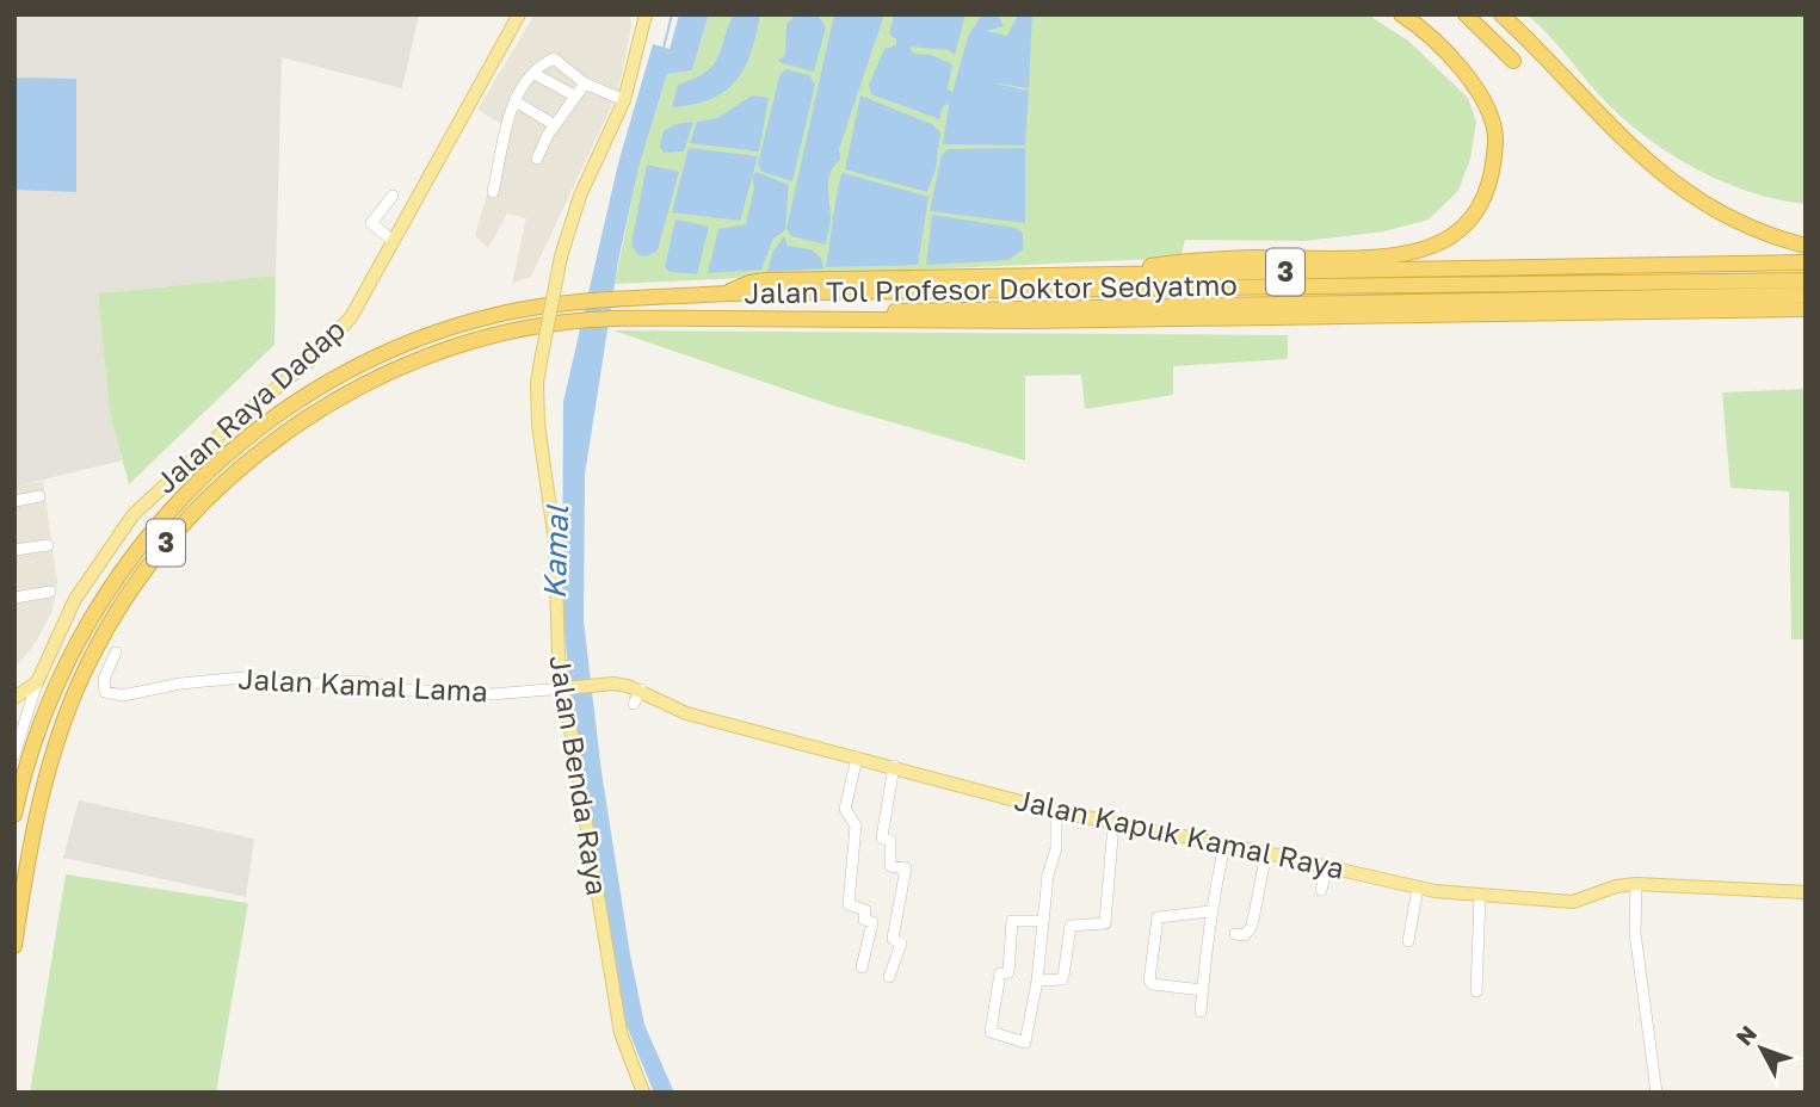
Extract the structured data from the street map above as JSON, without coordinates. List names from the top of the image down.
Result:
{
  "streets": {
    "highway": ["3", "Jalan Tol Profesor Doktor Sedyatmo"],
    "main road": ["Jalan Raya Dadap", "Jalan Benda Raya", "Jalan Kapuk Kamal Raya"],
    "street": ["Jalan Kamal Lama"]
  },
  "crossings": [
    ["Jalan Kamal Lama", "Jalan Benda Raya"],
    ["Jalan Kamal Lama", "Jalan Kapuk Kamal Raya"],
    ["Jalan Benda Raya", "Jalan Kapuk Kamal Raya"]
  ],
  "water": ["Kamal"],
  "north": "top left"
}
